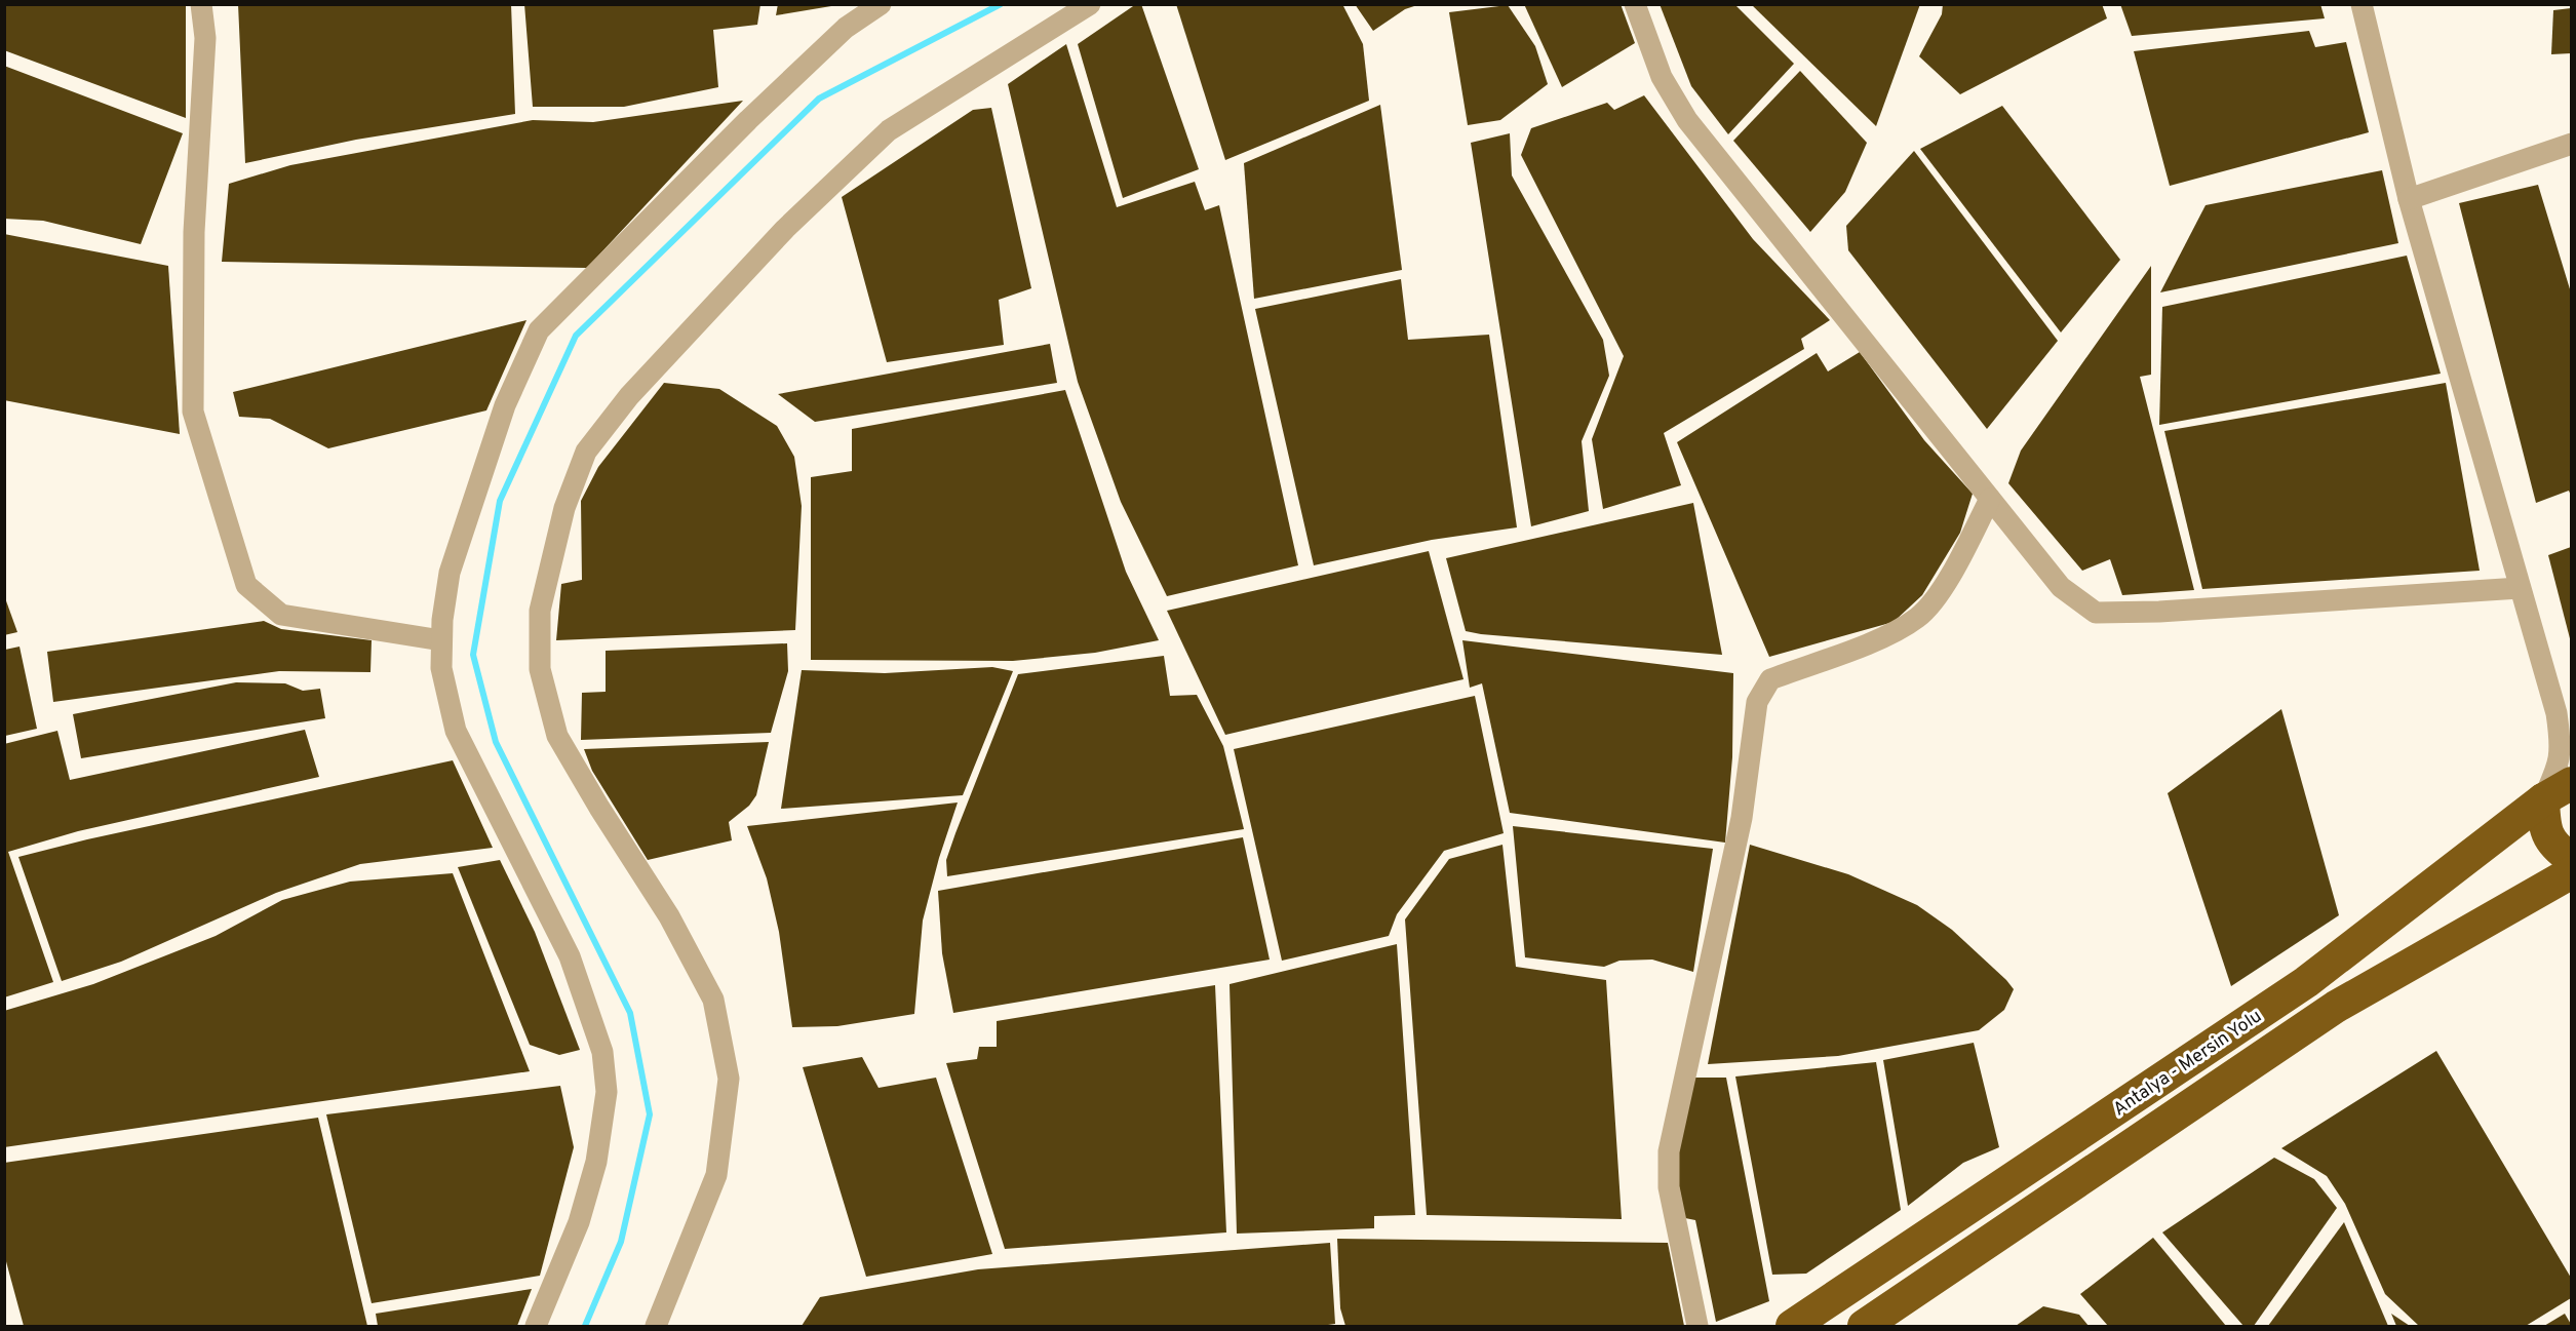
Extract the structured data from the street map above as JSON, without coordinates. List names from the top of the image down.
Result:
{
  "streets": {
    "highway": ["Antalya - Mersin Yolu"]
  }
}
